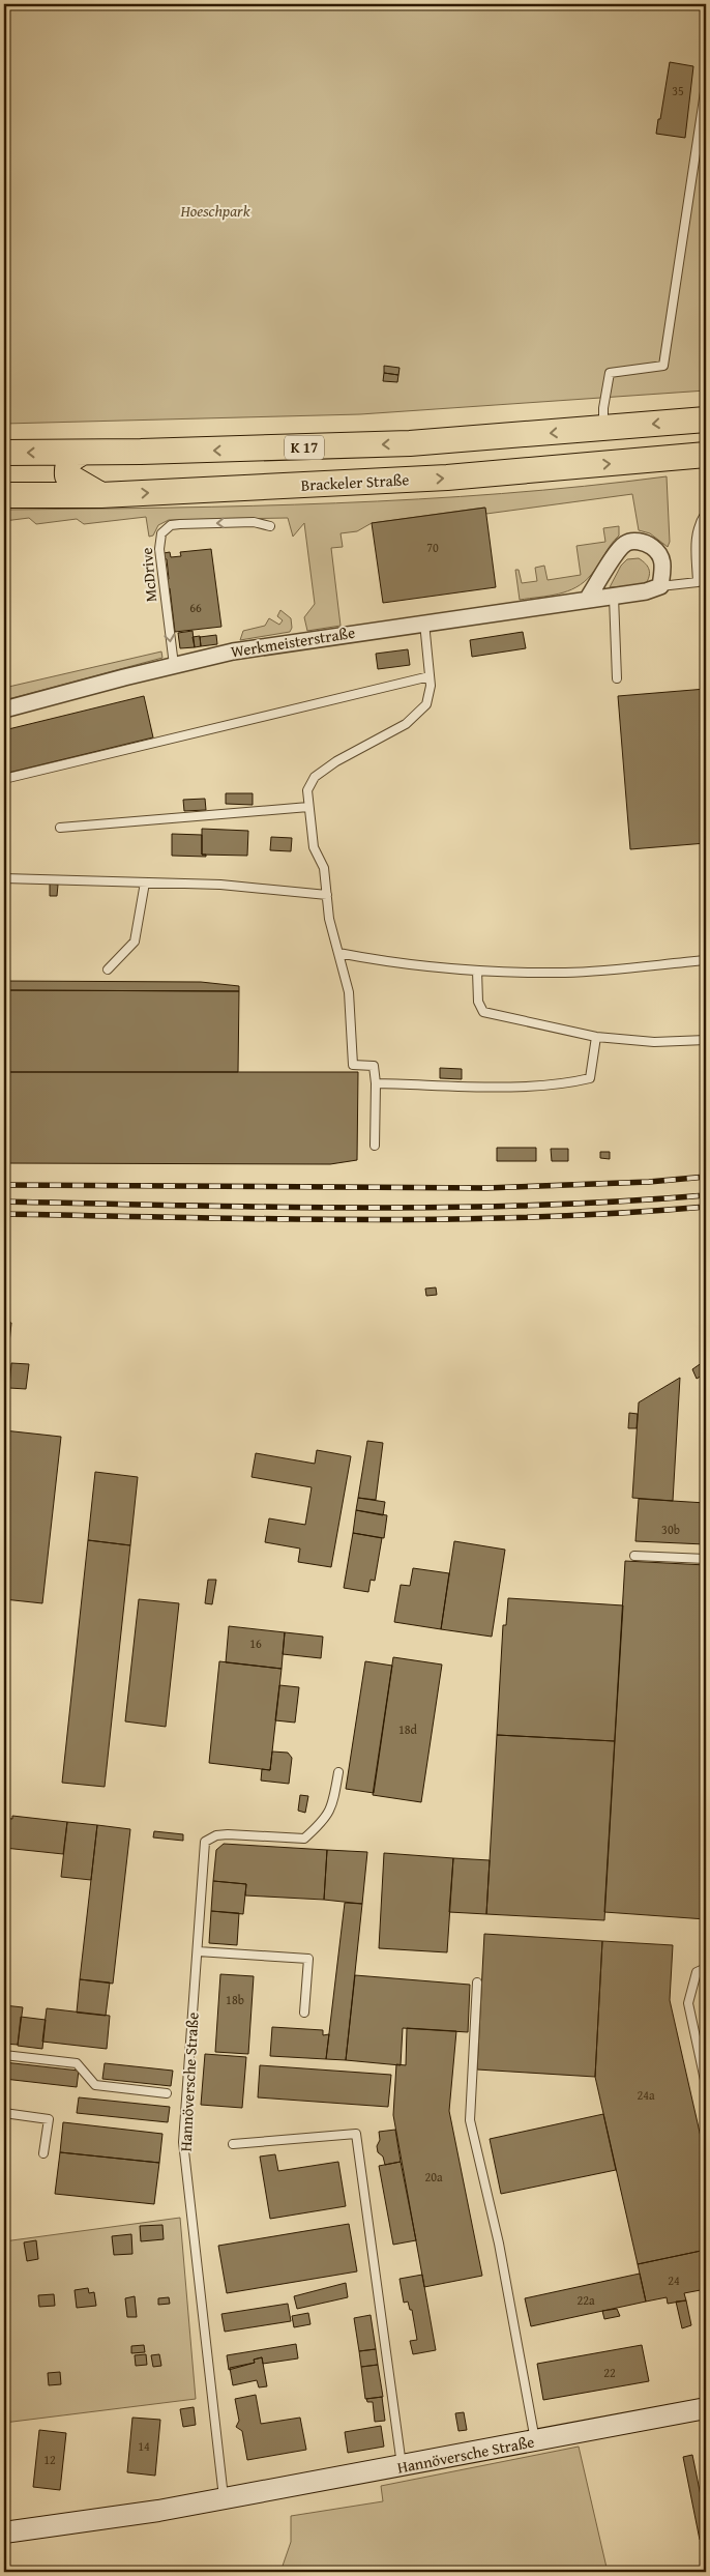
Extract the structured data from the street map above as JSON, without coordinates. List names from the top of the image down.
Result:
{
  "streets": {
    "highway": ["K 17", "Brackeler Straße"],
    "main road": ["Hannöversche Straße"],
    "street": ["Werkmeisterstraße"],
    "lane": ["McDrive"]
  },
  "crossings": [
    ["McDrive", "Werkmeisterstraße"]
  ],
  "parks": ["Hoeschpark"],
  "house_numbers": [
    "35",
    "70",
    "66",
    "30b",
    "16",
    "18d",
    "18b",
    "24a",
    "20a",
    "24",
    "22a",
    "22",
    "14",
    "12"
  ]
}
